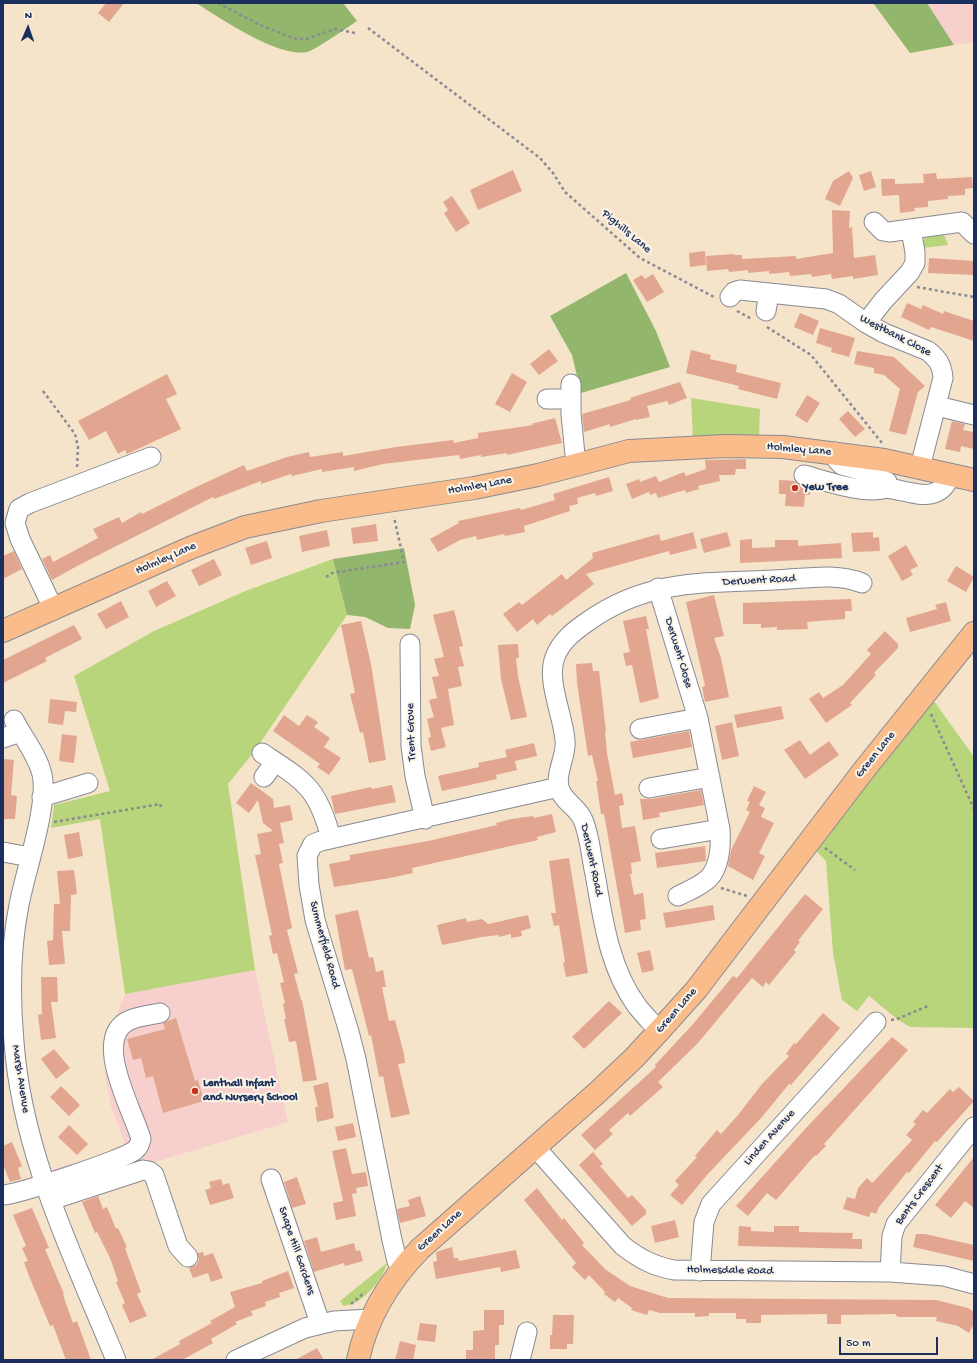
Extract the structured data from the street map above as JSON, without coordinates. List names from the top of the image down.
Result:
{
  "streets": {
    "main road": ["Holmley Lane", "Green Lane"],
    "street": [
      "Westbank Close",
      "Derwent Road",
      "Derwent Close",
      "Trent Grove",
      "Summerfield Road",
      "Marsh Avenue",
      "Linden Avenue",
      "Bents Crescent",
      "Snape Hill Gardens",
      "Holmesdale Road"
    ],
    "path": ["Pighills Lane"]
  },
  "crossings": [
    ["Pighills Lane", "Westbank Close"],
    ["Pighills Lane", "Holmley Lane"],
    ["Westbank Close", "Holmley Lane"],
    ["Derwent Road", "Derwent Close"],
    ["Derwent Road", "Green Lane"],
    ["Derwent Road", "Summerfield Road"],
    ["Trent Grove", "Summerfield Road"],
    ["Green Lane", "Summerfield Road"],
    ["Green Lane", "Holmesdale Road"],
    ["Linden Avenue", "Holmesdale Road"],
    ["Bents Crescent", "Holmesdale Road"]
  ],
  "places": ["Yew Tree", "Lenthall Infant and Nursery School"],
  "scale_bar": "50 m",
  "north": "top"
}
